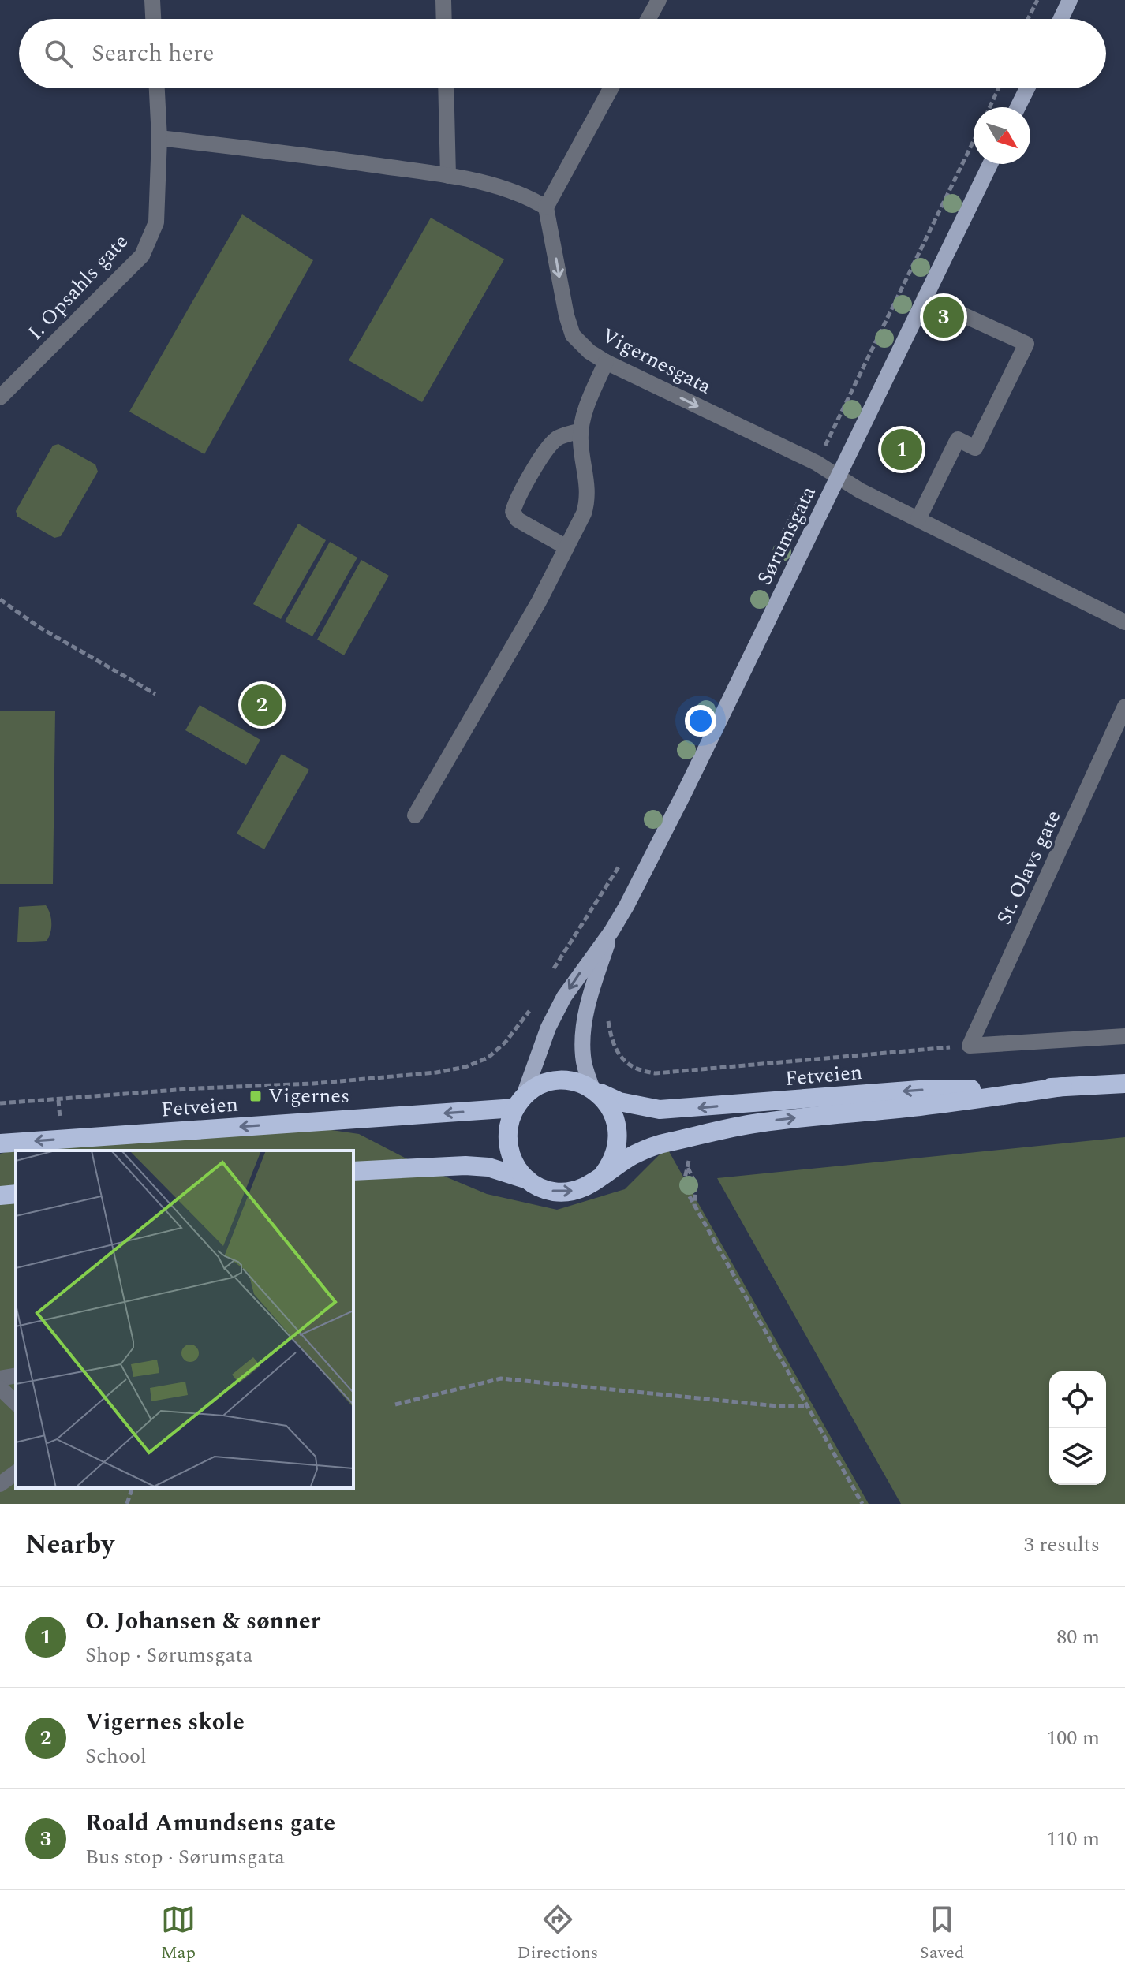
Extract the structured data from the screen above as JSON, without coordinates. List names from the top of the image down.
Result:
{
  "streets": {
    "highway": ["Fetveien"],
    "main road": ["Sørumsgata"],
    "street": ["I. Opsahls gate", "Vigernesgata", "St. Olavs gate"]
  },
  "crossings": [
    ["Vigernesgata", "Sørumsgata"],
    ["Sørumsgata", "Fetveien"]
  ],
  "one_way": ["Vigernesgata"],
  "places": {
    "transit": ["Vigernes"]
  },
  "north": "bottom right",
  "page": {
    "search": "Search here",
    "pins": ["3", "1", "2"],
    "heading": ["Nearby", "3 results"],
    "list": [
      {
        "mark": "1",
        "name": "O. Johansen & sønner",
        "note": "Shop · Sørumsgata",
        "value": "80 m"
      },
      {
        "mark": "2",
        "name": "Vigernes skole",
        "note": "School",
        "value": "100 m"
      },
      {
        "mark": "3",
        "name": "Roald Amundsens gate",
        "note": "Bus stop · Sørumsgata",
        "value": "110 m"
      }
    ],
    "nav": ["Map", "Directions", "Saved"]
  }
}
